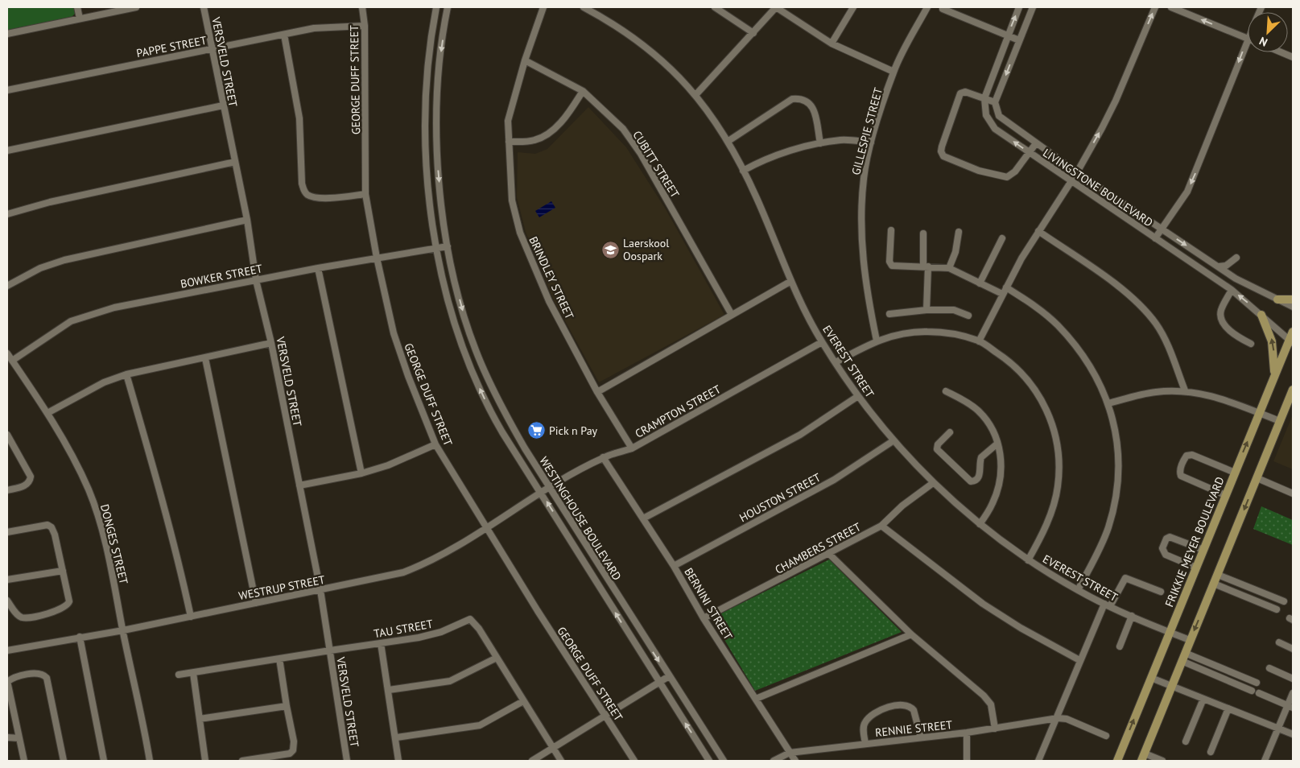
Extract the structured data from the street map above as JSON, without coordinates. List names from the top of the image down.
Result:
{
  "streets": {
    "main road": ["FRIKKIE MEYER BOULEVARD"],
    "street": [
      "PAPPE STREET",
      "VERSVELD STREET",
      "GEORGE DUFF STREET",
      "GILLESPIE STREET",
      "CUBITT STREET",
      "LIVINGSTONE BOULEVARD",
      "BOWKER STREET",
      "BRINDLEY STREET",
      "EVEREST STREET",
      "CRAMPTON STREET",
      "HOUSTON STREET",
      "WESTINGHOUSE BOULEVARD",
      "DONGES STREET",
      "CHAMBERS STREET",
      "WESTRUP STREET",
      "BERNINI STREET",
      "TAU STREET",
      "RENNIE STREET"
    ]
  },
  "crossings": [
    ["PAPPE STREET", "VERSVELD STREET"],
    ["PAPPE STREET", "GEORGE DUFF STREET"],
    ["VERSVELD STREET", "BOWKER STREET"],
    ["VERSVELD STREET", "WESTRUP STREET"],
    ["VERSVELD STREET", "TAU STREET"],
    ["GEORGE DUFF STREET", "BOWKER STREET"],
    ["GEORGE DUFF STREET", "WESTRUP STREET"],
    ["CUBITT STREET", "BRINDLEY STREET"],
    ["LIVINGSTONE BOULEVARD", "FRIKKIE MEYER BOULEVARD"],
    ["BOWKER STREET", "WESTINGHOUSE BOULEVARD"],
    ["BOWKER STREET", "DONGES STREET"],
    ["BRINDLEY STREET", "CRAMPTON STREET"],
    ["EVEREST STREET", "CRAMPTON STREET"],
    ["EVEREST STREET", "HOUSTON STREET"],
    ["EVEREST STREET", "FRIKKIE MEYER BOULEVARD"],
    ["EVEREST STREET", "CHAMBERS STREET"],
    ["CRAMPTON STREET", "WESTINGHOUSE BOULEVARD"],
    ["CRAMPTON STREET", "WESTRUP STREET"],
    ["CRAMPTON STREET", "BERNINI STREET"],
    ["HOUSTON STREET", "BERNINI STREET"],
    ["WESTINGHOUSE BOULEVARD", "WESTRUP STREET"],
    ["DONGES STREET", "WESTRUP STREET"],
    ["CHAMBERS STREET", "BERNINI STREET"],
    ["BERNINI STREET", "RENNIE STREET"]
  ],
  "places": {
    "school or university": ["Laerskool Oospark"],
    "supermarket": ["Pick n Pay"]
  },
  "north": "bottom left"
}
